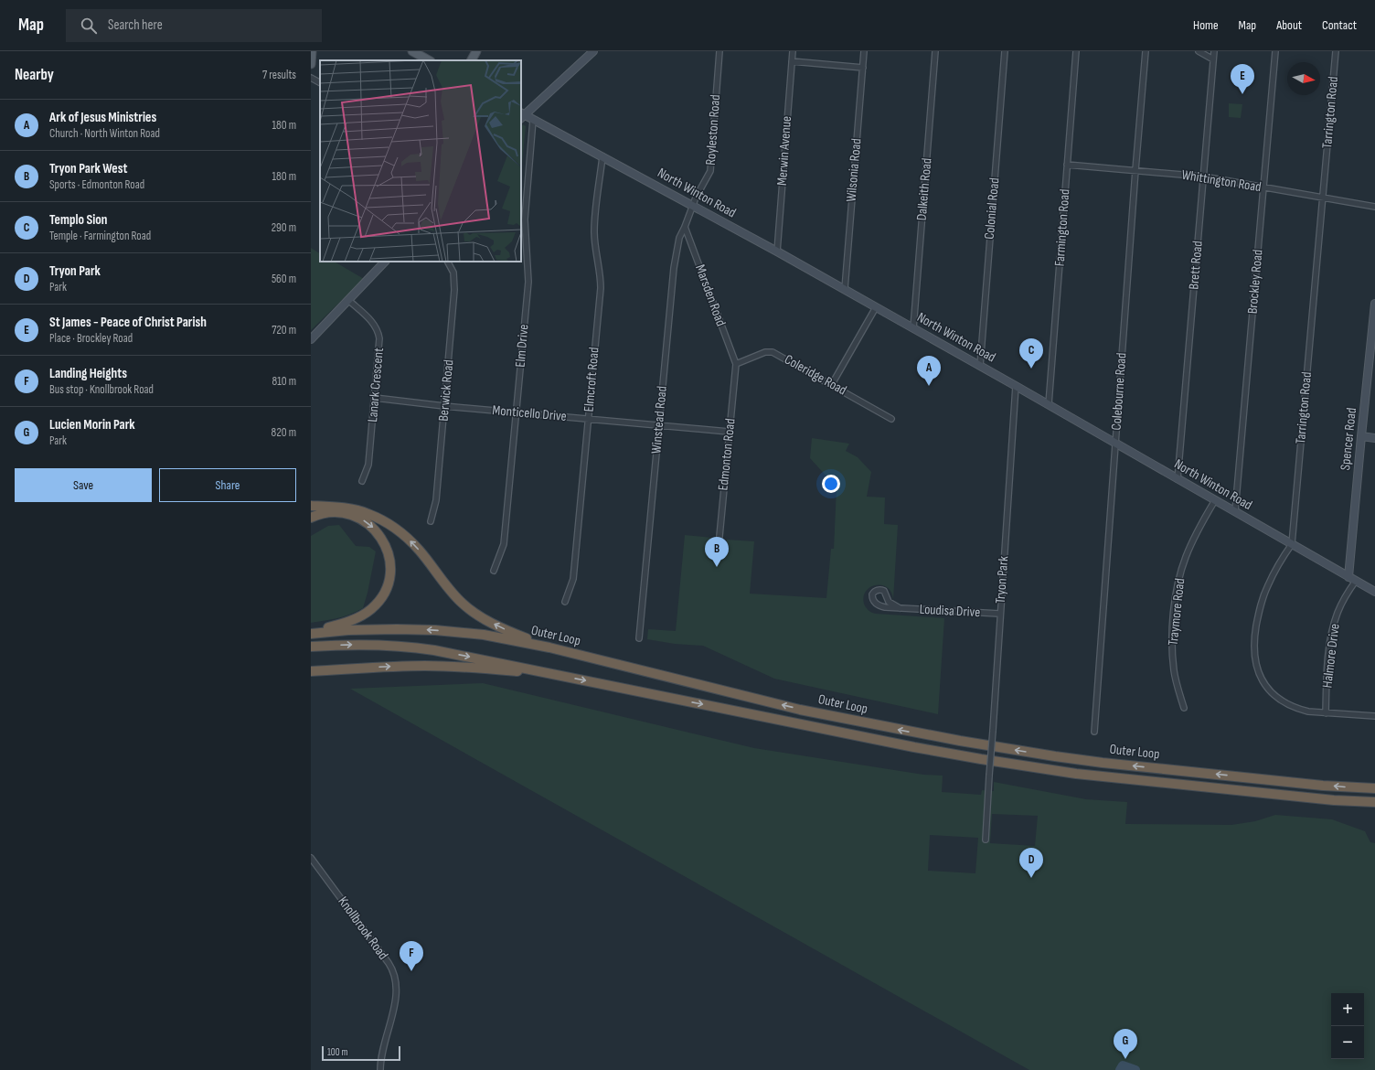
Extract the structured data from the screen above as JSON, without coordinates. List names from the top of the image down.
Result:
{
  "streets": {
    "highway": ["Outer Loop"],
    "main road": ["North Winton Road", "Spencer Road"],
    "street": [
      "Tarrington Road",
      "Royleston Road",
      "Merwin Avenue",
      "Wilsonia Road",
      "Whittington Road",
      "Dalkeith Road",
      "Colonial Road",
      "Farmington Road",
      "Brett Road",
      "Brockley Road",
      "Marsden Road",
      "Elm Drive",
      "Coleridge Road",
      "Elmcroft Road",
      "Lanark Crescent",
      "Berwick Road",
      "Colebourne Road",
      "Monticello Drive",
      "Winstead Road",
      "Edmonton Road",
      "Tryon Park",
      "Loudisa Drive",
      "Traymore Road",
      "Halmore Drive",
      "Knollbrook Road"
    ]
  },
  "crossings": [
    ["Tarrington Road", "Whittington Road"],
    ["Tarrington Road", "North Winton Road"],
    ["Tarrington Road", "Halmore Drive"],
    ["Royleston Road", "North Winton Road"],
    ["Royleston Road", "Winstead Road"],
    ["Merwin Avenue", "North Winton Road"],
    ["Wilsonia Road", "North Winton Road"],
    ["Whittington Road", "Farmington Road"],
    ["Whittington Road", "Brett Road"],
    ["Whittington Road", "Brockley Road"],
    ["Whittington Road", "Colebourne Road"],
    ["Dalkeith Road", "North Winton Road"],
    ["North Winton Road", "Colonial Road"],
    ["North Winton Road", "Farmington Road"],
    ["North Winton Road", "Brett Road"],
    ["North Winton Road", "Brockley Road"],
    ["North Winton Road", "Elm Drive"],
    ["North Winton Road", "Elmcroft Road"],
    ["North Winton Road", "Colebourne Road"],
    ["North Winton Road", "Winstead Road"],
    ["North Winton Road", "Spencer Road"],
    ["North Winton Road", "Tryon Park"],
    ["North Winton Road", "Traymore Road"],
    ["North Winton Road", "Halmore Drive"],
    ["Marsden Road", "Coleridge Road"],
    ["Marsden Road", "Winstead Road"],
    ["Marsden Road", "Edmonton Road"],
    ["Elm Drive", "Monticello Drive"],
    ["Coleridge Road", "Edmonton Road"],
    ["Elmcroft Road", "Monticello Drive"],
    ["Lanark Crescent", "Monticello Drive"],
    ["Berwick Road", "Monticello Drive"],
    ["Monticello Drive", "Winstead Road"],
    ["Monticello Drive", "Edmonton Road"],
    ["Spencer Road", "Halmore Drive"],
    ["Tryon Park", "Loudisa Drive"]
  ],
  "scale_bar": "100 m",
  "north": "right",
  "page": {
    "header": "Map",
    "search": "Search here",
    "nav": [
      "Home",
      "Map",
      "About",
      "Contact"
    ],
    "heading": ["Nearby", "7 results"],
    "pins": [
      "E",
      "C",
      "A",
      "B",
      "D",
      "F",
      "G"
    ],
    "list": [
      {
        "mark": "A",
        "name": "Ark of Jesus Ministries",
        "note": "Church · North Winton Road",
        "value": "180 m"
      },
      {
        "mark": "B",
        "name": "Tryon Park West",
        "note": "Sports · Edmonton Road",
        "value": "180 m"
      },
      {
        "mark": "C",
        "name": "Templo Sion",
        "note": "Temple · Farmington Road",
        "value": "290 m"
      },
      {
        "mark": "D",
        "name": "Tryon Park",
        "note": "Park",
        "value": "560 m"
      },
      {
        "mark": "E",
        "name": "St James - Peace of Christ Parish",
        "note": "Place · Brockley Road",
        "value": "720 m"
      },
      {
        "mark": "F",
        "name": "Landing Heights",
        "note": "Bus stop · Knollbrook Road",
        "value": "810 m"
      },
      {
        "mark": "G",
        "name": "Lucien Morin Park",
        "note": "Park",
        "value": "820 m"
      }
    ],
    "buttons": ["Save", "Share"],
    "map_buttons": ["+", "−"],
    "scale": "100 m"
  }
}
